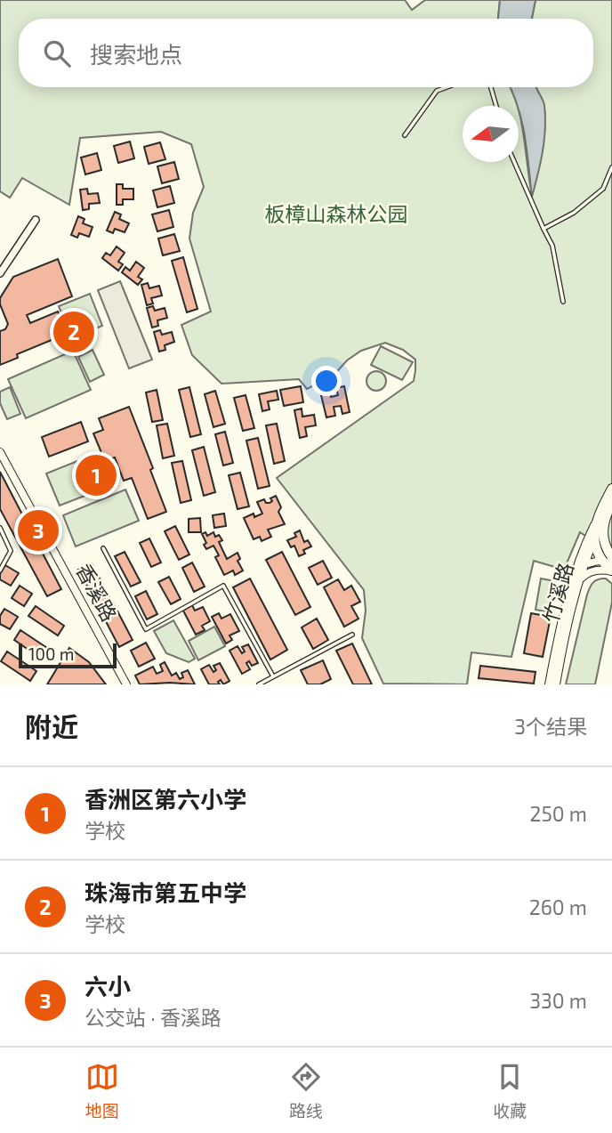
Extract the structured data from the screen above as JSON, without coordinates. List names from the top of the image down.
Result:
{
  "streets": {
    "street": ["香溪路", "竹溪路"]
  },
  "parks": ["板樟山森林公园"],
  "scale_bar": "100 m",
  "north": "left",
  "page": {
    "search": "搜索地点",
    "pins": ["2", "1", "3"],
    "scale": "100 m",
    "heading": ["附近", "3个结果"],
    "list": [
      {
        "mark": "1",
        "name": "香洲区第六小学",
        "note": "学校",
        "value": "250 m"
      },
      {
        "mark": "2",
        "name": "珠海市第五中学",
        "note": "学校",
        "value": "260 m"
      },
      {
        "mark": "3",
        "name": "六小",
        "note": "公交站 · 香溪路",
        "value": "330 m"
      }
    ],
    "nav": ["地图", "路线", "收藏"]
  }
}
